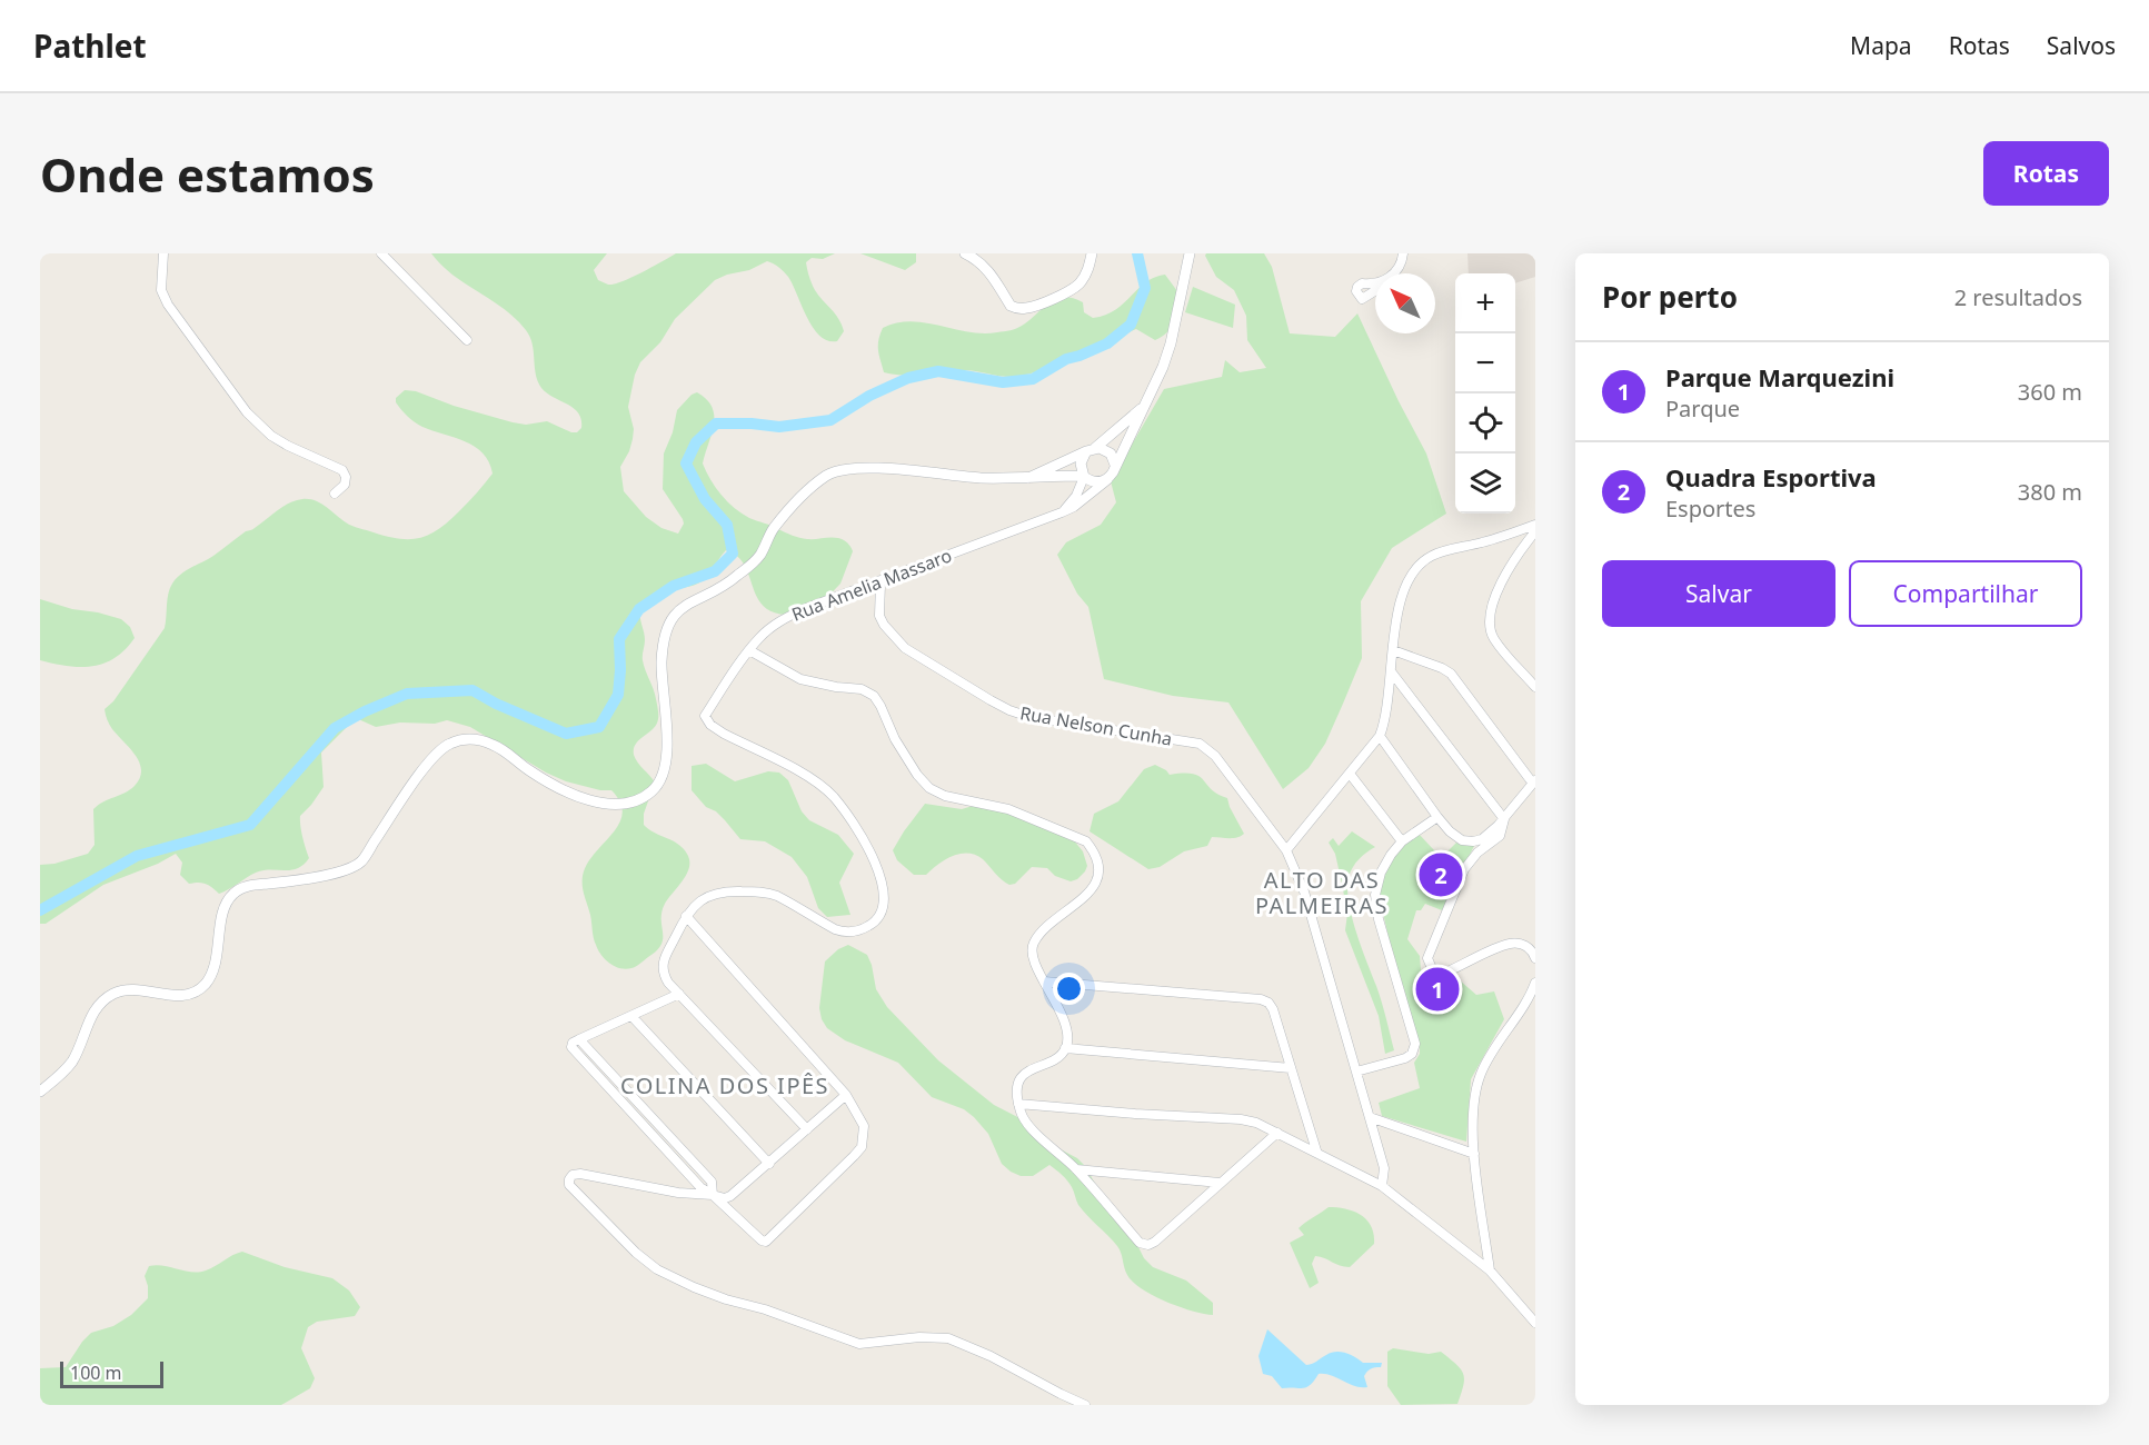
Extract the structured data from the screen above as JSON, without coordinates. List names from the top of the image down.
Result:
{
  "streets": {
    "street": ["Rua Amelia Massaro", "Rua Nelson Cunha"]
  },
  "crossings": [
    ["Rua Amelia Massaro", "Rua Nelson Cunha"]
  ],
  "districts": ["ALTO DAS PALMEIRAS", "COLINA DOS IPÊS"],
  "scale_bar": "100 m",
  "north": "top left",
  "page": {
    "header": "Pathlet",
    "nav": ["Mapa", "Rotas", "Salvos"],
    "buttons": [
      "Rotas",
      ["Salvar", "Compartilhar"]
    ],
    "title": "Onde estamos",
    "heading": ["Por perto", "2 resultados"],
    "map_buttons": ["+", "−"],
    "list": [
      {
        "mark": "1",
        "name": "Parque Marquezini",
        "note": "Parque",
        "value": "360 m"
      },
      {
        "mark": "2",
        "name": "Quadra Esportiva",
        "note": "Esportes",
        "value": "380 m"
      }
    ],
    "pins": ["2", "1"],
    "scale": "100 m"
  }
}
